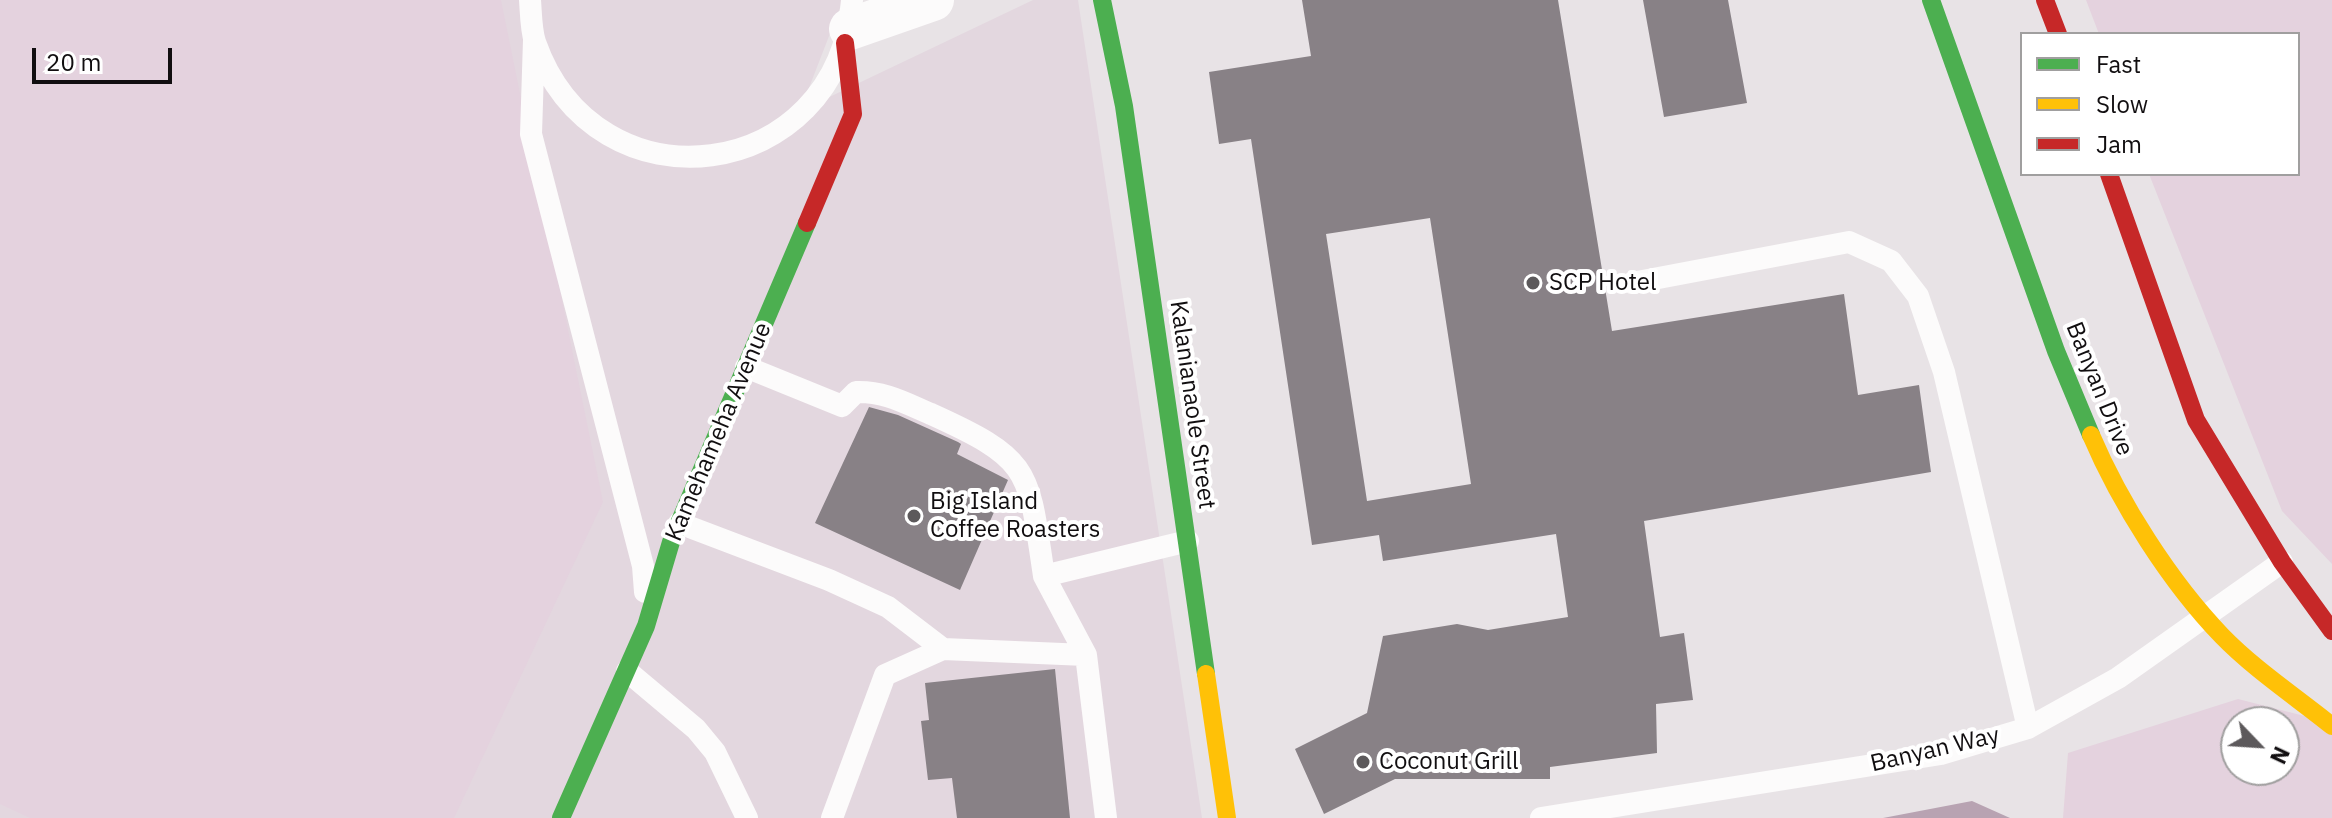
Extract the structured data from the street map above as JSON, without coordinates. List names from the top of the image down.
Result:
{
  "streets": {
    "street": ["Banyan Drive", "Kalanianaole Street", "Kamehameha Avenue"],
    "lane": ["Banyan Way"]
  },
  "crossings": [
    ["Banyan Drive", "Banyan Way"]
  ],
  "places": ["SCP Hotel", "Big Island Coffee Roasters", "Coconut Grill"],
  "legend": ["Fast", "Slow", "Jam"],
  "scale_bar": "20 m",
  "north": "bottom right"
}
